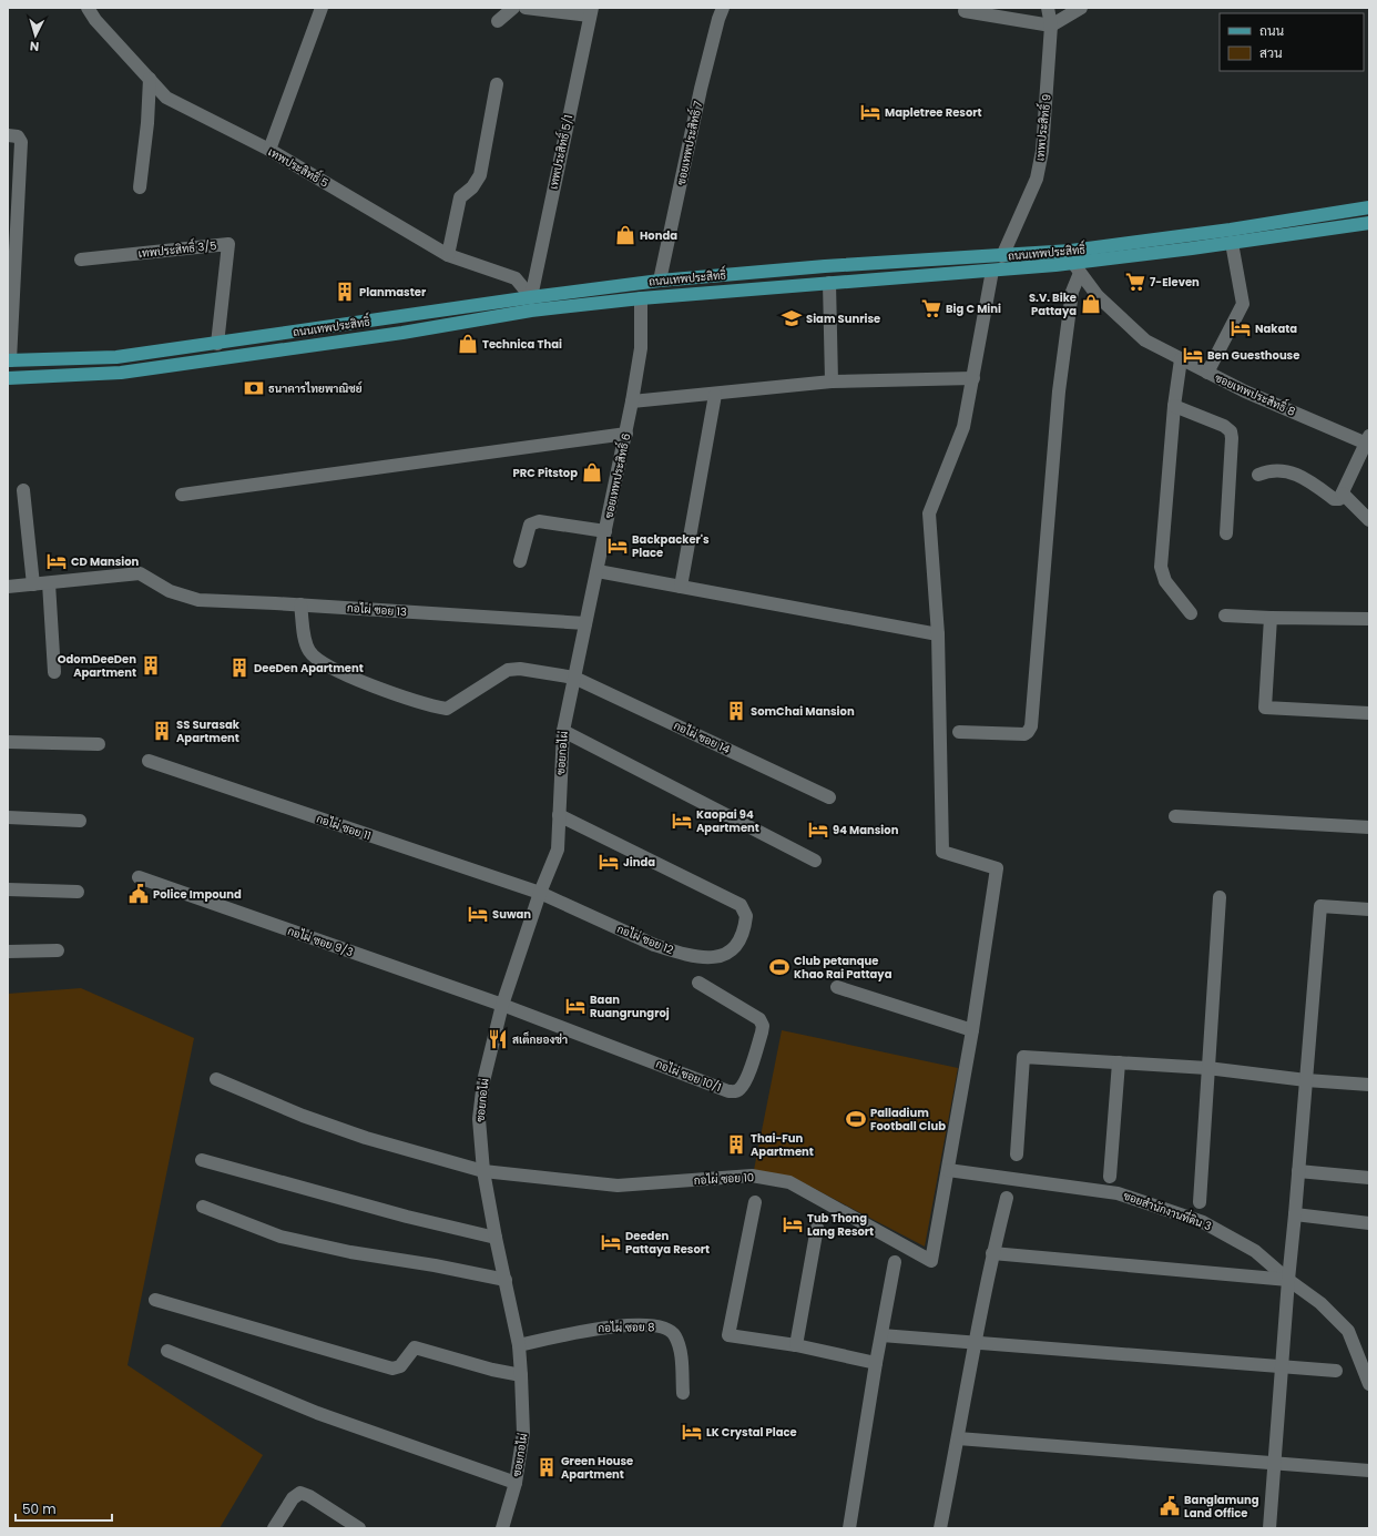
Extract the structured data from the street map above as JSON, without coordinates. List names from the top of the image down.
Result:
{
  "streets": {
    "main road": ["ถนนเทพประสิทธิ์"],
    "street": [
      "เทพประสิทธิ์ 9",
      "ซอยเทพประสิทธิ์ 7",
      "เทพประสิทธิ์ 5/1",
      "เทพประสิทธิ์ 5",
      "เทพประสิทธิ์ 3/5",
      "ซอยเทพประสิทธิ์ 8",
      "ซอยเทพประสิทธิ์ 6",
      "กอไผ่ ซอย 13",
      "กอไผ่ ซอย 14",
      "ซอยกอไผ่",
      "กอไผ่ ซอย 11",
      "กอไผ่ ซอย 12",
      "กอไผ่ ซอย 9/3",
      "กอไผ่ ซอย 10/1",
      "กอไผ่ ซอย 10",
      "ซอยสำนักงานที่ดิน 3",
      "กอไผ่ ซอย 8"
    ]
  },
  "crossings": [
    ["เทพประสิทธิ์ 9", "ถนนเทพประสิทธิ์"],
    ["ซอยเทพประสิทธิ์ 7", "ถนนเทพประสิทธิ์"],
    ["เทพประสิทธิ์ 5/1", "เทพประสิทธิ์ 5"],
    ["เทพประสิทธิ์ 5/1", "ถนนเทพประสิทธิ์"],
    ["เทพประสิทธิ์ 5", "ถนนเทพประสิทธิ์"],
    ["เทพประสิทธิ์ 3/5", "ถนนเทพประสิทธิ์"],
    ["ถนนเทพประสิทธิ์", "ซอยเทพประสิทธิ์ 8"],
    ["ถนนเทพประสิทธิ์", "ซอยเทพประสิทธิ์ 6"],
    ["ซอยเทพประสิทธิ์ 6", "กอไผ่ ซอย 13"],
    ["ซอยเทพประสิทธิ์ 6", "กอไผ่ ซอย 14"],
    ["ซอยเทพประสิทธิ์ 6", "ซอยกอไผ่"],
    ["กอไผ่ ซอย 13", "กอไผ่ ซอย 14"],
    ["กอไผ่ ซอย 14", "ซอยกอไผ่"],
    ["ซอยกอไผ่", "กอไผ่ ซอย 11"],
    ["ซอยกอไผ่", "กอไผ่ ซอย 12"],
    ["ซอยกอไผ่", "กอไผ่ ซอย 9/3"],
    ["ซอยกอไผ่", "กอไผ่ ซอย 10/1"],
    ["ซอยกอไผ่", "กอไผ่ ซอย 10"],
    ["ซอยกอไผ่", "กอไผ่ ซอย 8"],
    ["กอไผ่ ซอย 11", "กอไผ่ ซอย 12"],
    ["กอไผ่ ซอย 9/3", "กอไผ่ ซอย 10/1"],
    ["กอไผ่ ซอย 10", "ซอยสำนักงานที่ดิน 3"]
  ],
  "places": {
    "hotel": [
      "Mapletree Resort",
      "Nakata",
      "Ben Guesthouse",
      "Backpacker's Place",
      "CD Mansion",
      "Kaopai 94 Apartment",
      "94 Mansion",
      "Jinda",
      "Suwan",
      "Baan Ruangrungroj",
      "Tub Thong Lang Resort",
      "Deeden Pattaya Resort",
      "LK Crystal Place"
    ],
    "shop": [
      "Honda",
      "S.V. Bike Pattaya",
      "Technica Thai",
      "PRC Pitstop"
    ],
    "supermarket": ["7-Eleven", "Big C Mini"],
    "building": [
      "Planmaster",
      "OdomDeeDen Apartment",
      "DeeDen Apartment",
      "SomChai Mansion",
      "SS Surasak Apartment",
      "Thai-Fun Apartment",
      "Green House Apartment"
    ],
    "school or university": ["Siam Sunrise"],
    "bank": ["ธนาคารไทยพาณิชย์"],
    "public building": ["Police Impound", "Banglamung Land Office"],
    "sports": ["Club petanque Khao Rai Pattaya", "Palladium Football Club"],
    "restaurant": ["สเต็กยองซ่า"]
  },
  "legend": ["ถนน", "สวน"],
  "scale_bar": "50 m",
  "north": "bottom"
}
